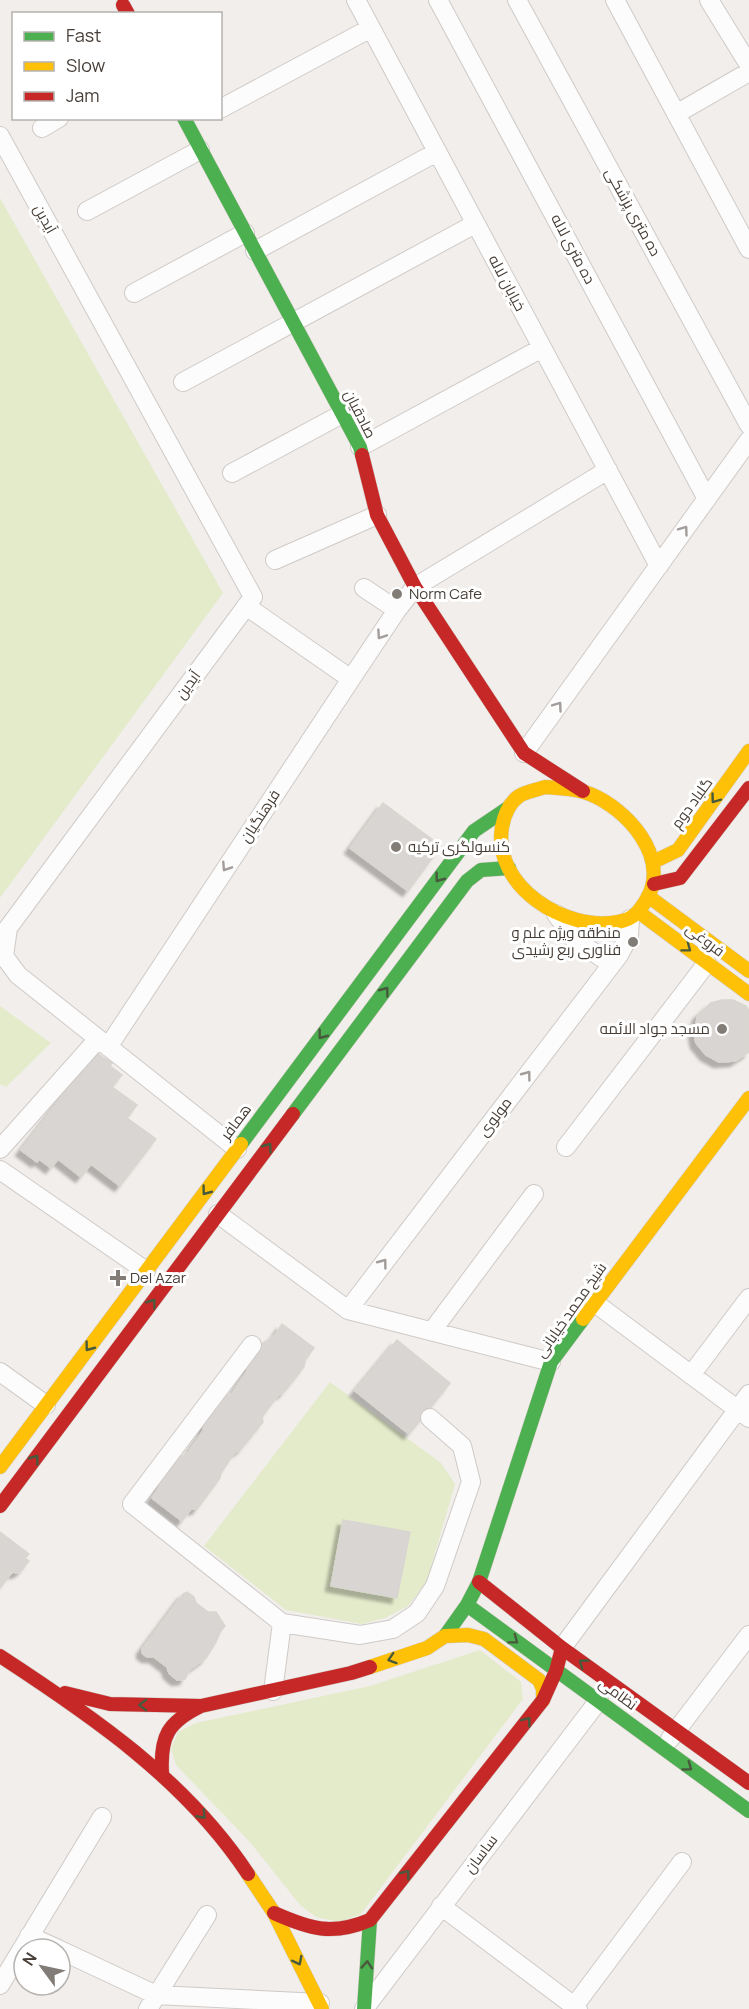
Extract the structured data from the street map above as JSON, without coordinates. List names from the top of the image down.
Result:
{
  "streets": {
    "main road": [
      "صادقیان",
      "گلباد دوم",
      "فروغى",
      "همافر",
      "شیخ محمد خیابانی",
      "نظامی"
    ],
    "street": [
      "ده متری پزشکی",
      "آیدین",
      "ده متری لاله",
      "خیابان لاله",
      "فرهنگیان",
      "مولوی",
      "ساسان"
    ]
  },
  "crossings": [
    ["آیدین", "فرهنگیان"],
    ["آیدین", "همافر"],
    ["صادقیان", "فرهنگیان"],
    ["گلباد دوم", "فروغى"],
    ["گلباد دوم", "مولوی"],
    ["گلباد دوم", "همافر"],
    ["فروغى", "مولوی"],
    ["فروغى", "همافر"],
    ["مولوی", "همافر"],
    ["شیخ محمد خیابانی", "نظامی"],
    ["نظامی", "ساسان"]
  ],
  "one_way": ["فرهنگیان"],
  "places": {
    "other": [
      "Norm Cafe",
      "کنسولگری ترکیه",
      "منطقه ویژه علم و فناوری ربع رشیدی",
      "مسجد جواد الائمه"
    ],
    "health": ["Del Azar"]
  },
  "legend": ["Fast", "Slow", "Jam"],
  "north": "top left"
}
